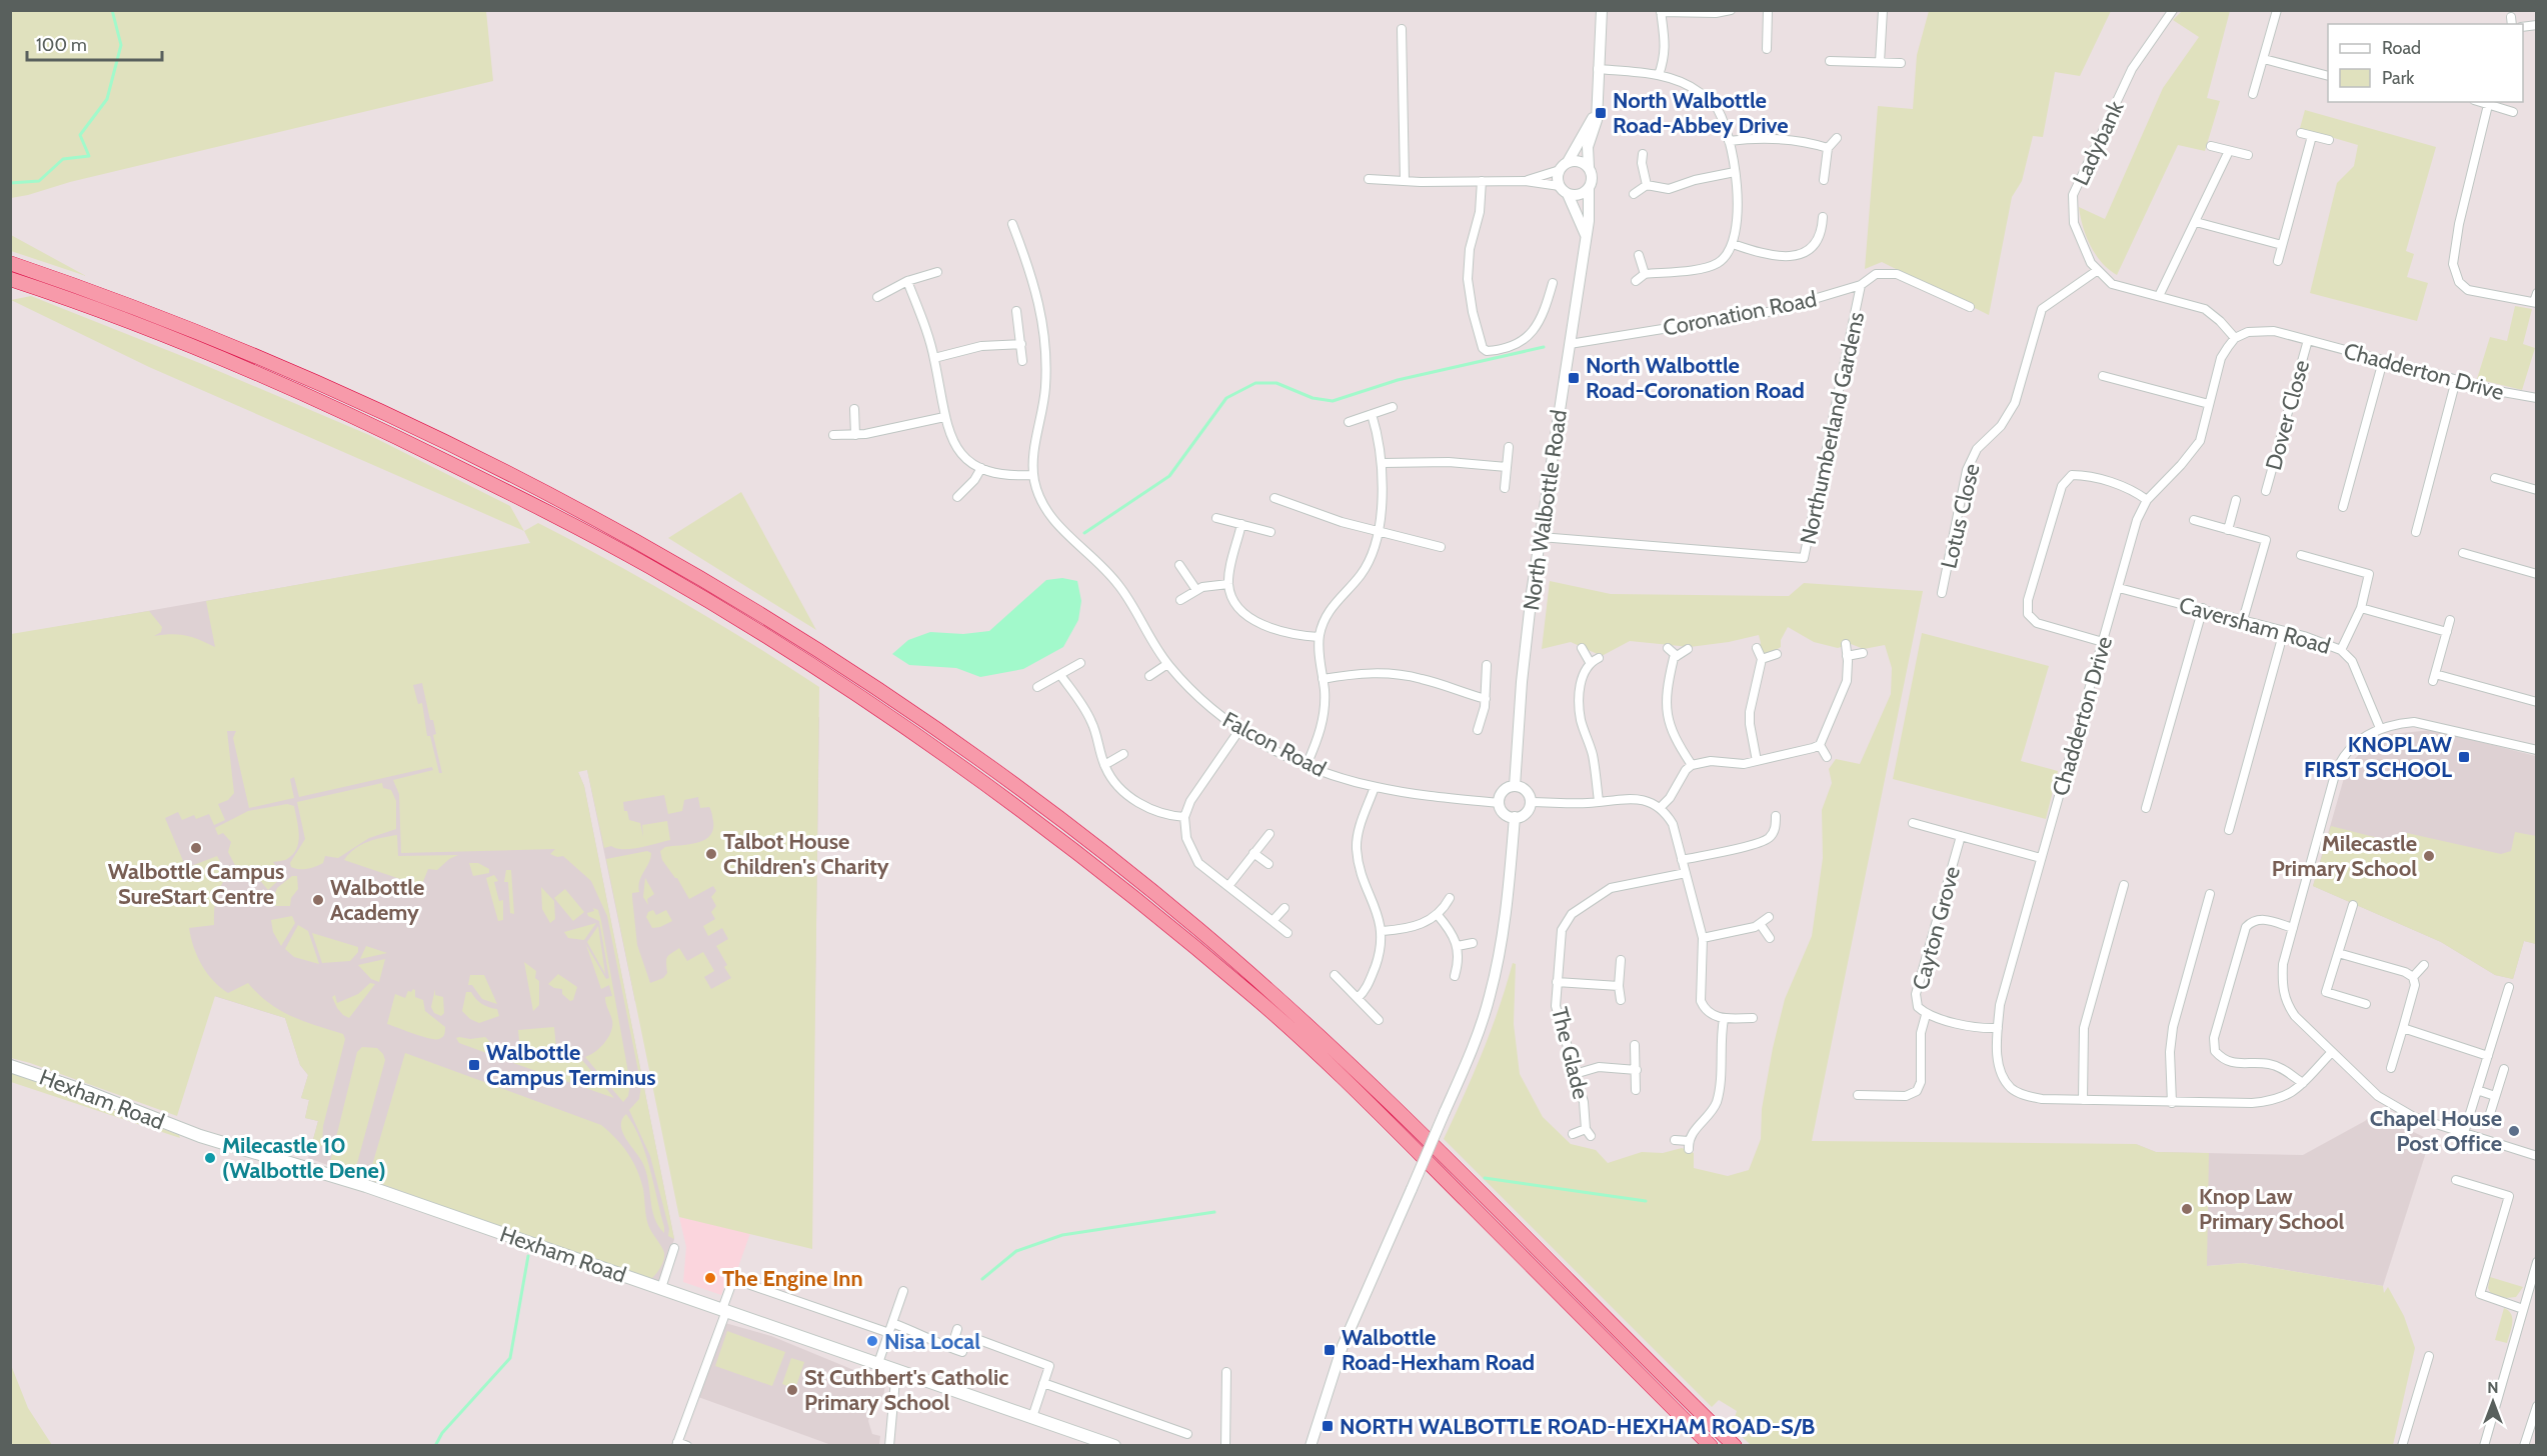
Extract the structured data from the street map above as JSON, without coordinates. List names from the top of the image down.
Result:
{
  "streets": {
    "main road": ["Hexham Road"],
    "street": [
      "Ladybank",
      "Coronation Road",
      "Chadderton Drive",
      "Dover Close",
      "Northumberland Gardens",
      "North Walbottle Road",
      "Lotus Close",
      "Caversham Road",
      "Falcon Road",
      "Cayton Grove",
      "The Glade"
    ]
  },
  "crossings": [
    ["Ladybank", "Chadderton Drive"],
    ["Ladybank", "Lotus Close"],
    ["Coronation Road", "Northumberland Gardens"],
    ["Coronation Road", "North Walbottle Road"],
    ["Chadderton Drive", "Dover Close"],
    ["Chadderton Drive", "Caversham Road"],
    ["Chadderton Drive", "Cayton Grove"],
    ["Northumberland Gardens", "North Walbottle Road"],
    ["North Walbottle Road", "Falcon Road"]
  ],
  "places": {
    "transit": [
      "North Walbottle Road-Abbey Drive",
      "North Walbottle Road-Coronation Road",
      "KNOPLAW FIRST SCHOOL",
      "Walbottle Campus Terminus",
      "Walbottle Road-Hexham Road",
      "NORTH WALBOTTLE ROAD-HEXHAM ROAD-S/B"
    ],
    "other": [
      "Walbottle Campus SureStart Centre",
      "Talbot House Children's Charity",
      "Milecastle Primary School",
      "Walbottle Academy",
      "Chapel House Post Office",
      "Milecastle 10 (Walbottle Dene)",
      "Knop Law Primary School",
      "The Engine Inn",
      "Nisa Local",
      "St Cuthbert's Catholic Primary School"
    ]
  },
  "legend": ["Road", "Park"],
  "scale_bar": "100 m",
  "north": "top"
}
